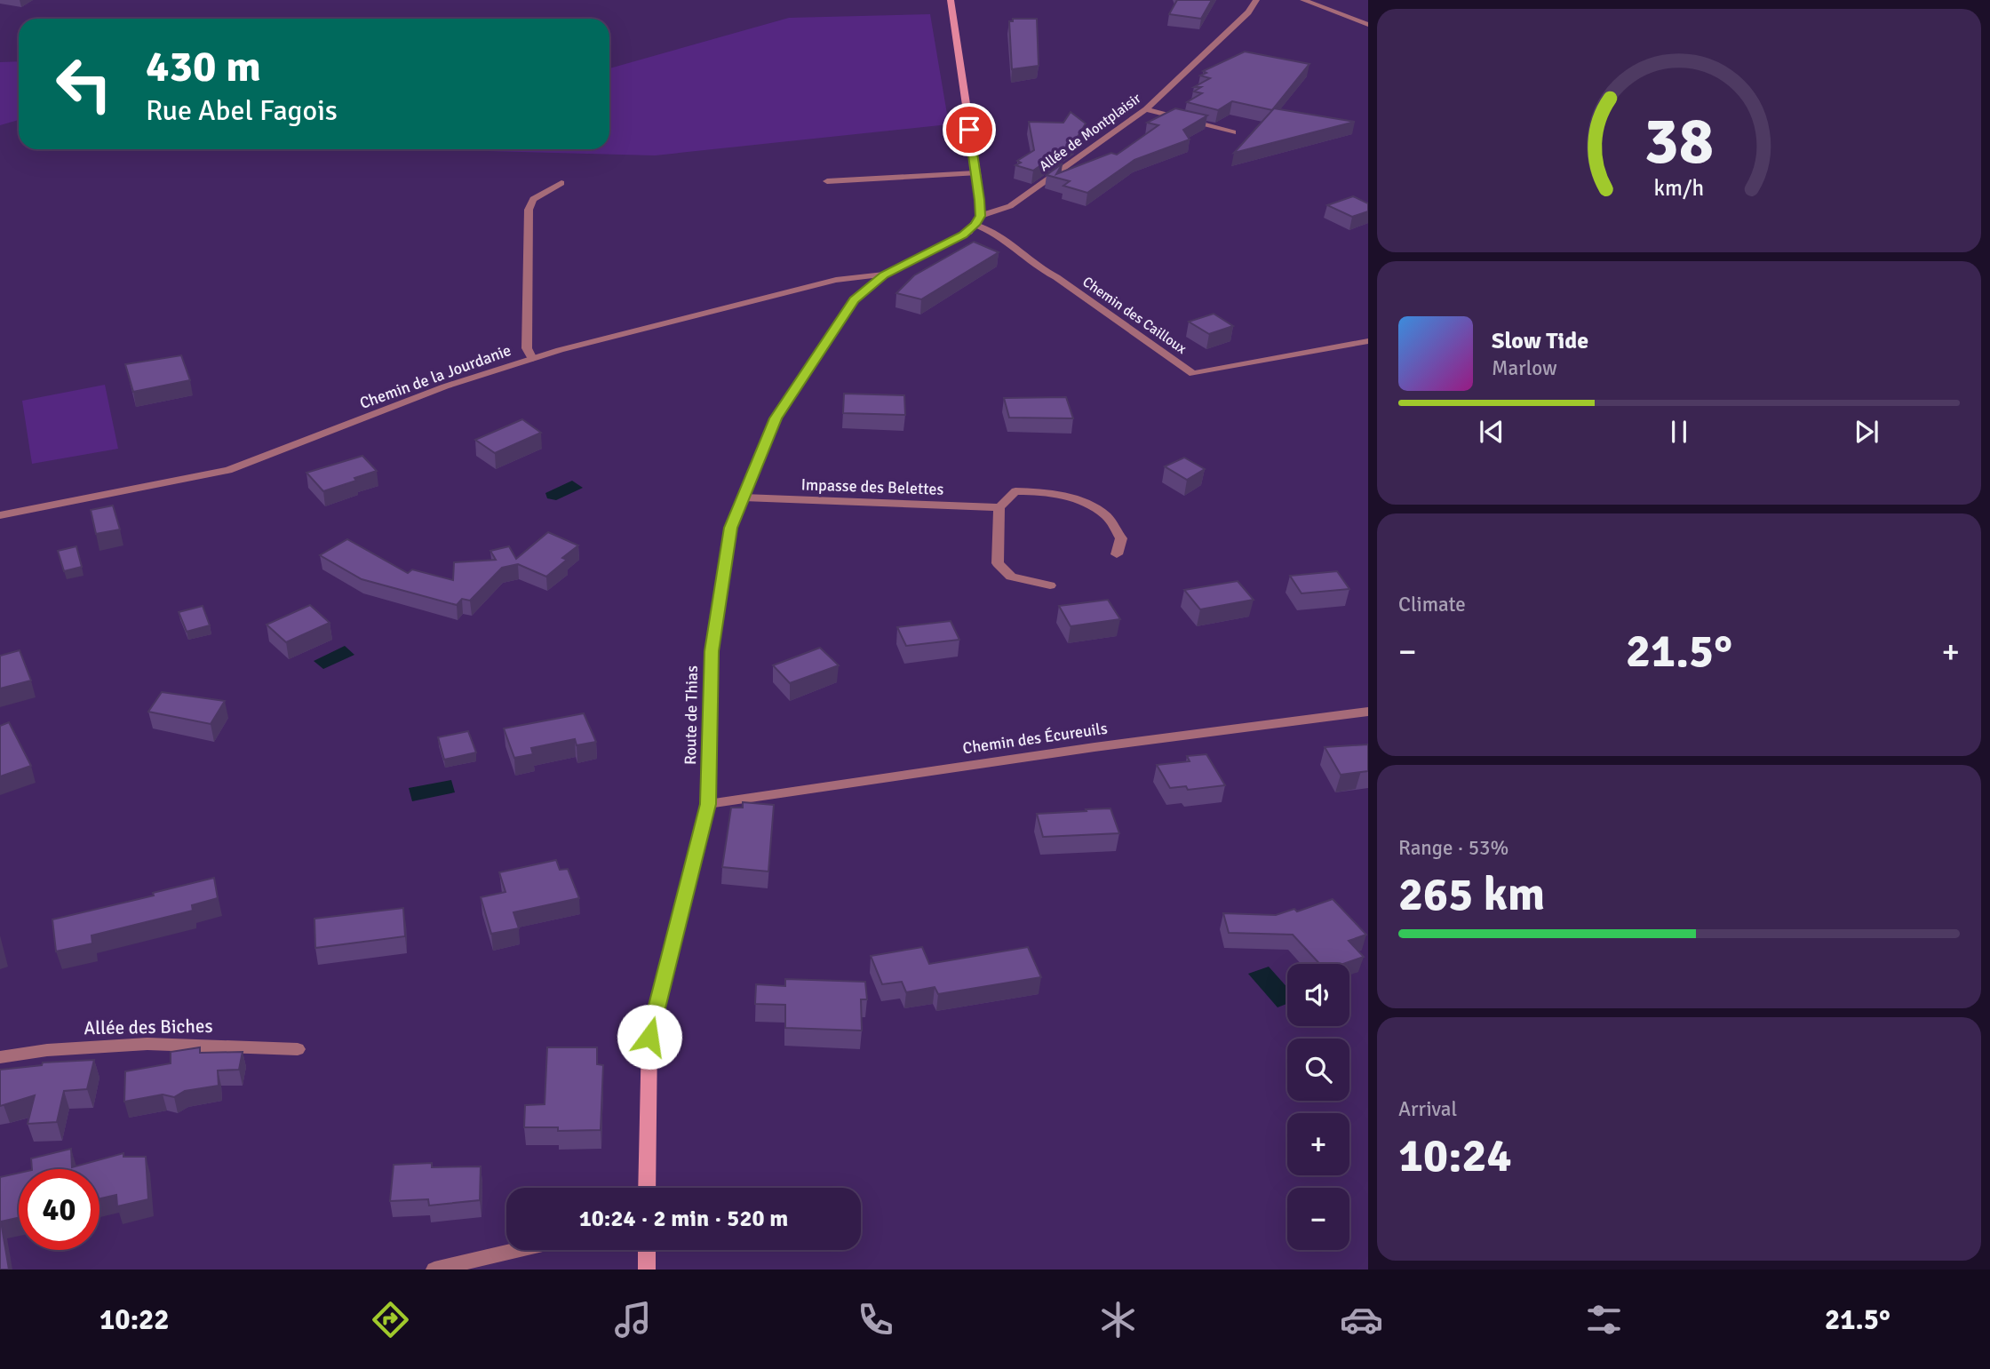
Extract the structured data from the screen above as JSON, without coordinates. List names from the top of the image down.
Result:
{
  "streets": {
    "street": [
      "Allée de Montplaisir",
      "Chemin des Cailloux",
      "Chemin de la Jourdanie",
      "Impasse des Belettes",
      "Route de Thias",
      "Chemin des Écureuils",
      "Allée des Biches"
    ]
  },
  "crossings": [
    ["Allée de Montplaisir", "Chemin des Cailloux"],
    ["Allée de Montplaisir", "Route de Thias"],
    ["Chemin des Cailloux", "Route de Thias"],
    ["Chemin de la Jourdanie", "Route de Thias"],
    ["Impasse des Belettes", "Route de Thias"],
    ["Route de Thias", "Chemin des Écureuils"]
  ],
  "page": {
    "turn": ["430 m", "Rue Abel Fagois"],
    "song": ["Slow Tide", "Marlow"],
    "tile": [
      "Climate",
      ["Range · 53%", "265 km"],
      ["Arrival", "10:24"]
    ],
    "heat": ["−", "21.5°", "+"],
    "map_buttons": ["+", "−"],
    "limit": "40",
    "trip": "10:24 · 2 min · 520 m",
    "tabs": ["10:22", "21.5°"],
    "gauge": ["38", "km/h"]
  }
}
